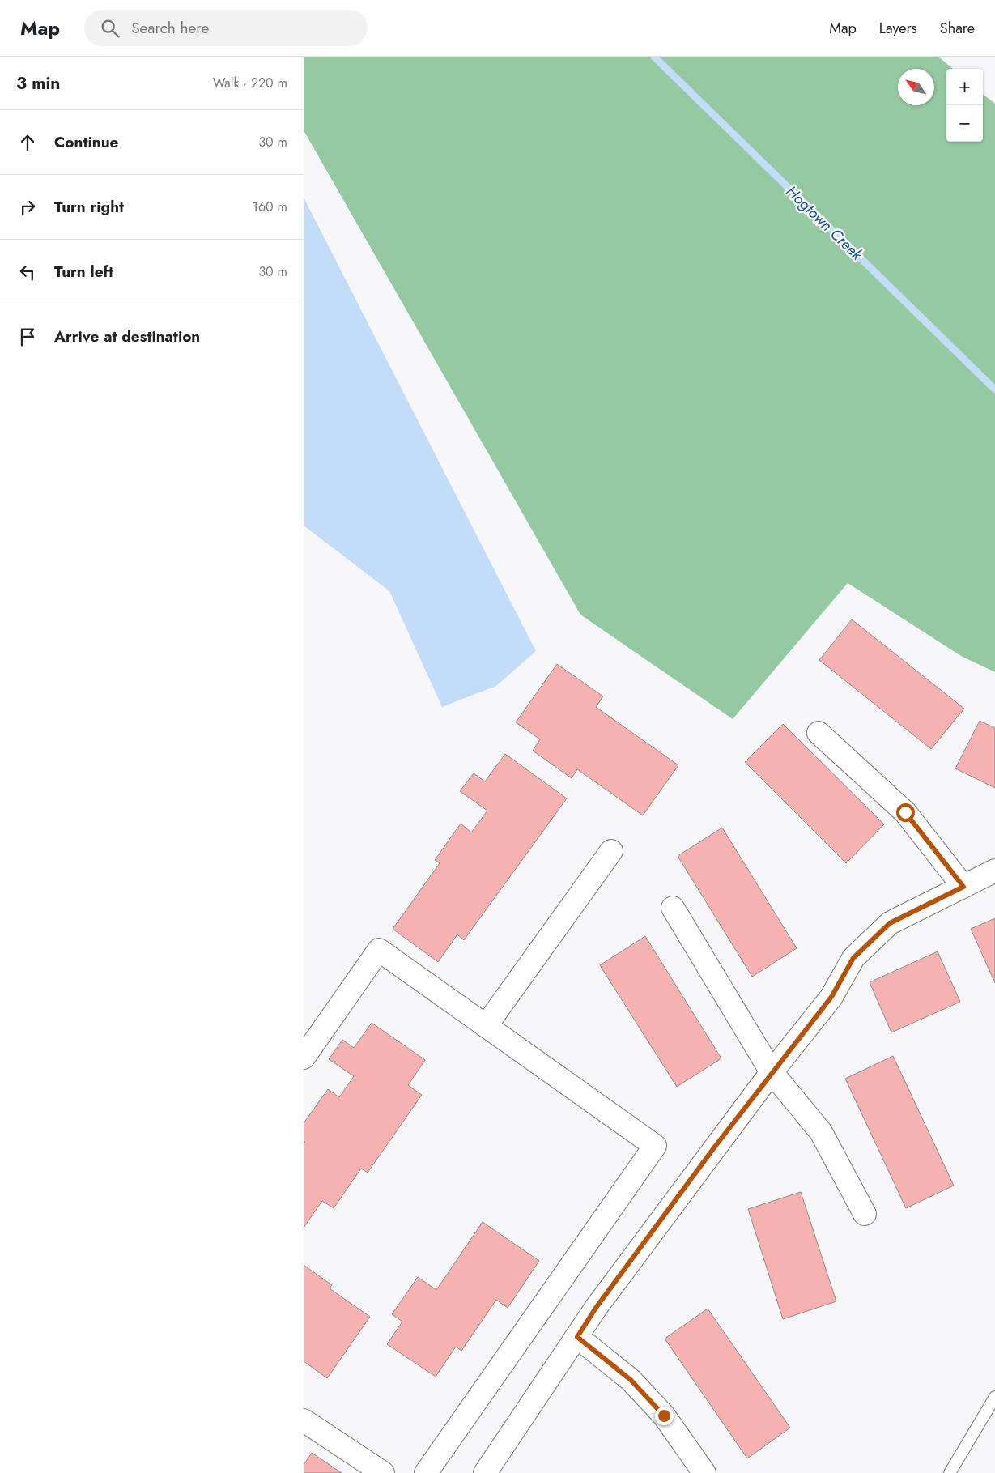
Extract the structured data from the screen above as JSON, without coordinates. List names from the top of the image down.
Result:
{
  "water": ["Hogtown Creek"],
  "north": "top left",
  "page": {
    "header": "Map",
    "search": "Search here",
    "nav": ["Map", "Layers", "Share"],
    "heading": ["3 min", "Walk · 220 m"],
    "map_buttons": ["+", "−"],
    "list": [
      ["Continue", "30 m"],
      ["Turn right", "160 m"],
      ["Turn left", "30 m"],
      "Arrive at destination"
    ]
  }
}
